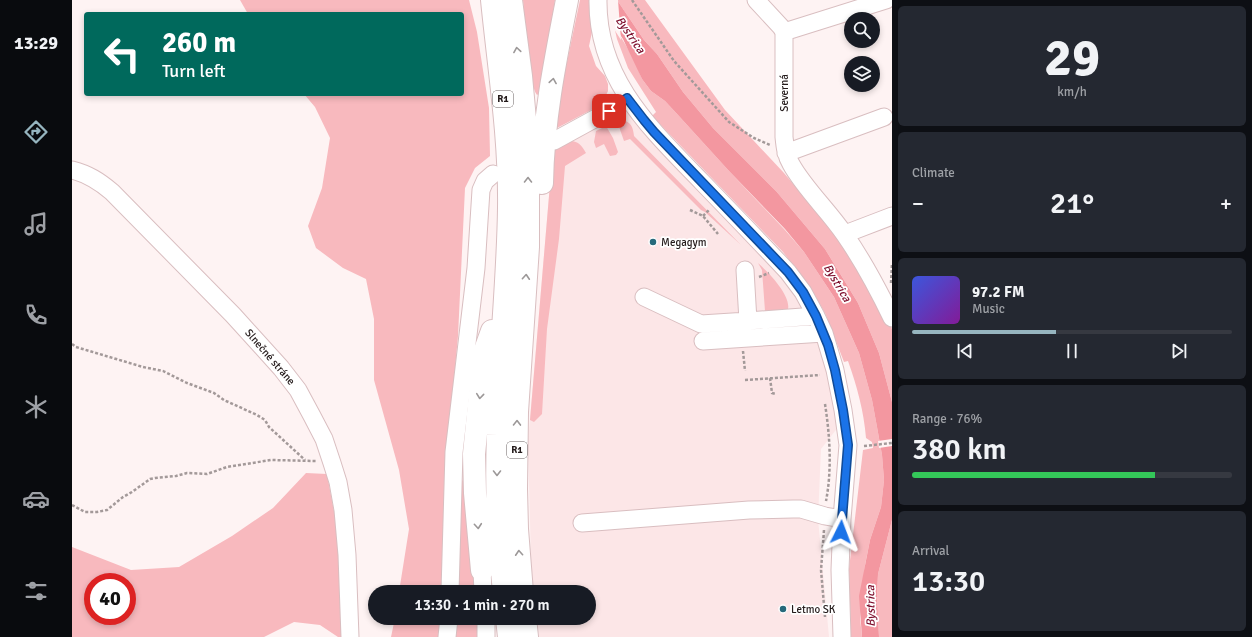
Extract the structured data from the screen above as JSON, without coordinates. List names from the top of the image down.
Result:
{
  "streets": {
    "highway": ["R1"],
    "street": ["Severná", "Slnečné stráne"]
  },
  "water": ["Bystrica"],
  "places": ["Megagym", "Letmo SK"],
  "page": {
    "tabs": "13:29",
    "tile": [
      ["29", "km/h"],
      "Climate",
      ["Range · 76%", "380 km"],
      ["Arrival", "13:30"]
    ],
    "turn": ["260 m", "Turn left"],
    "heat": ["−", "21°", "+"],
    "song": ["97.2 FM", "Music"],
    "limit": "40",
    "trip": "13:30 · 1 min · 270 m"
  }
}
